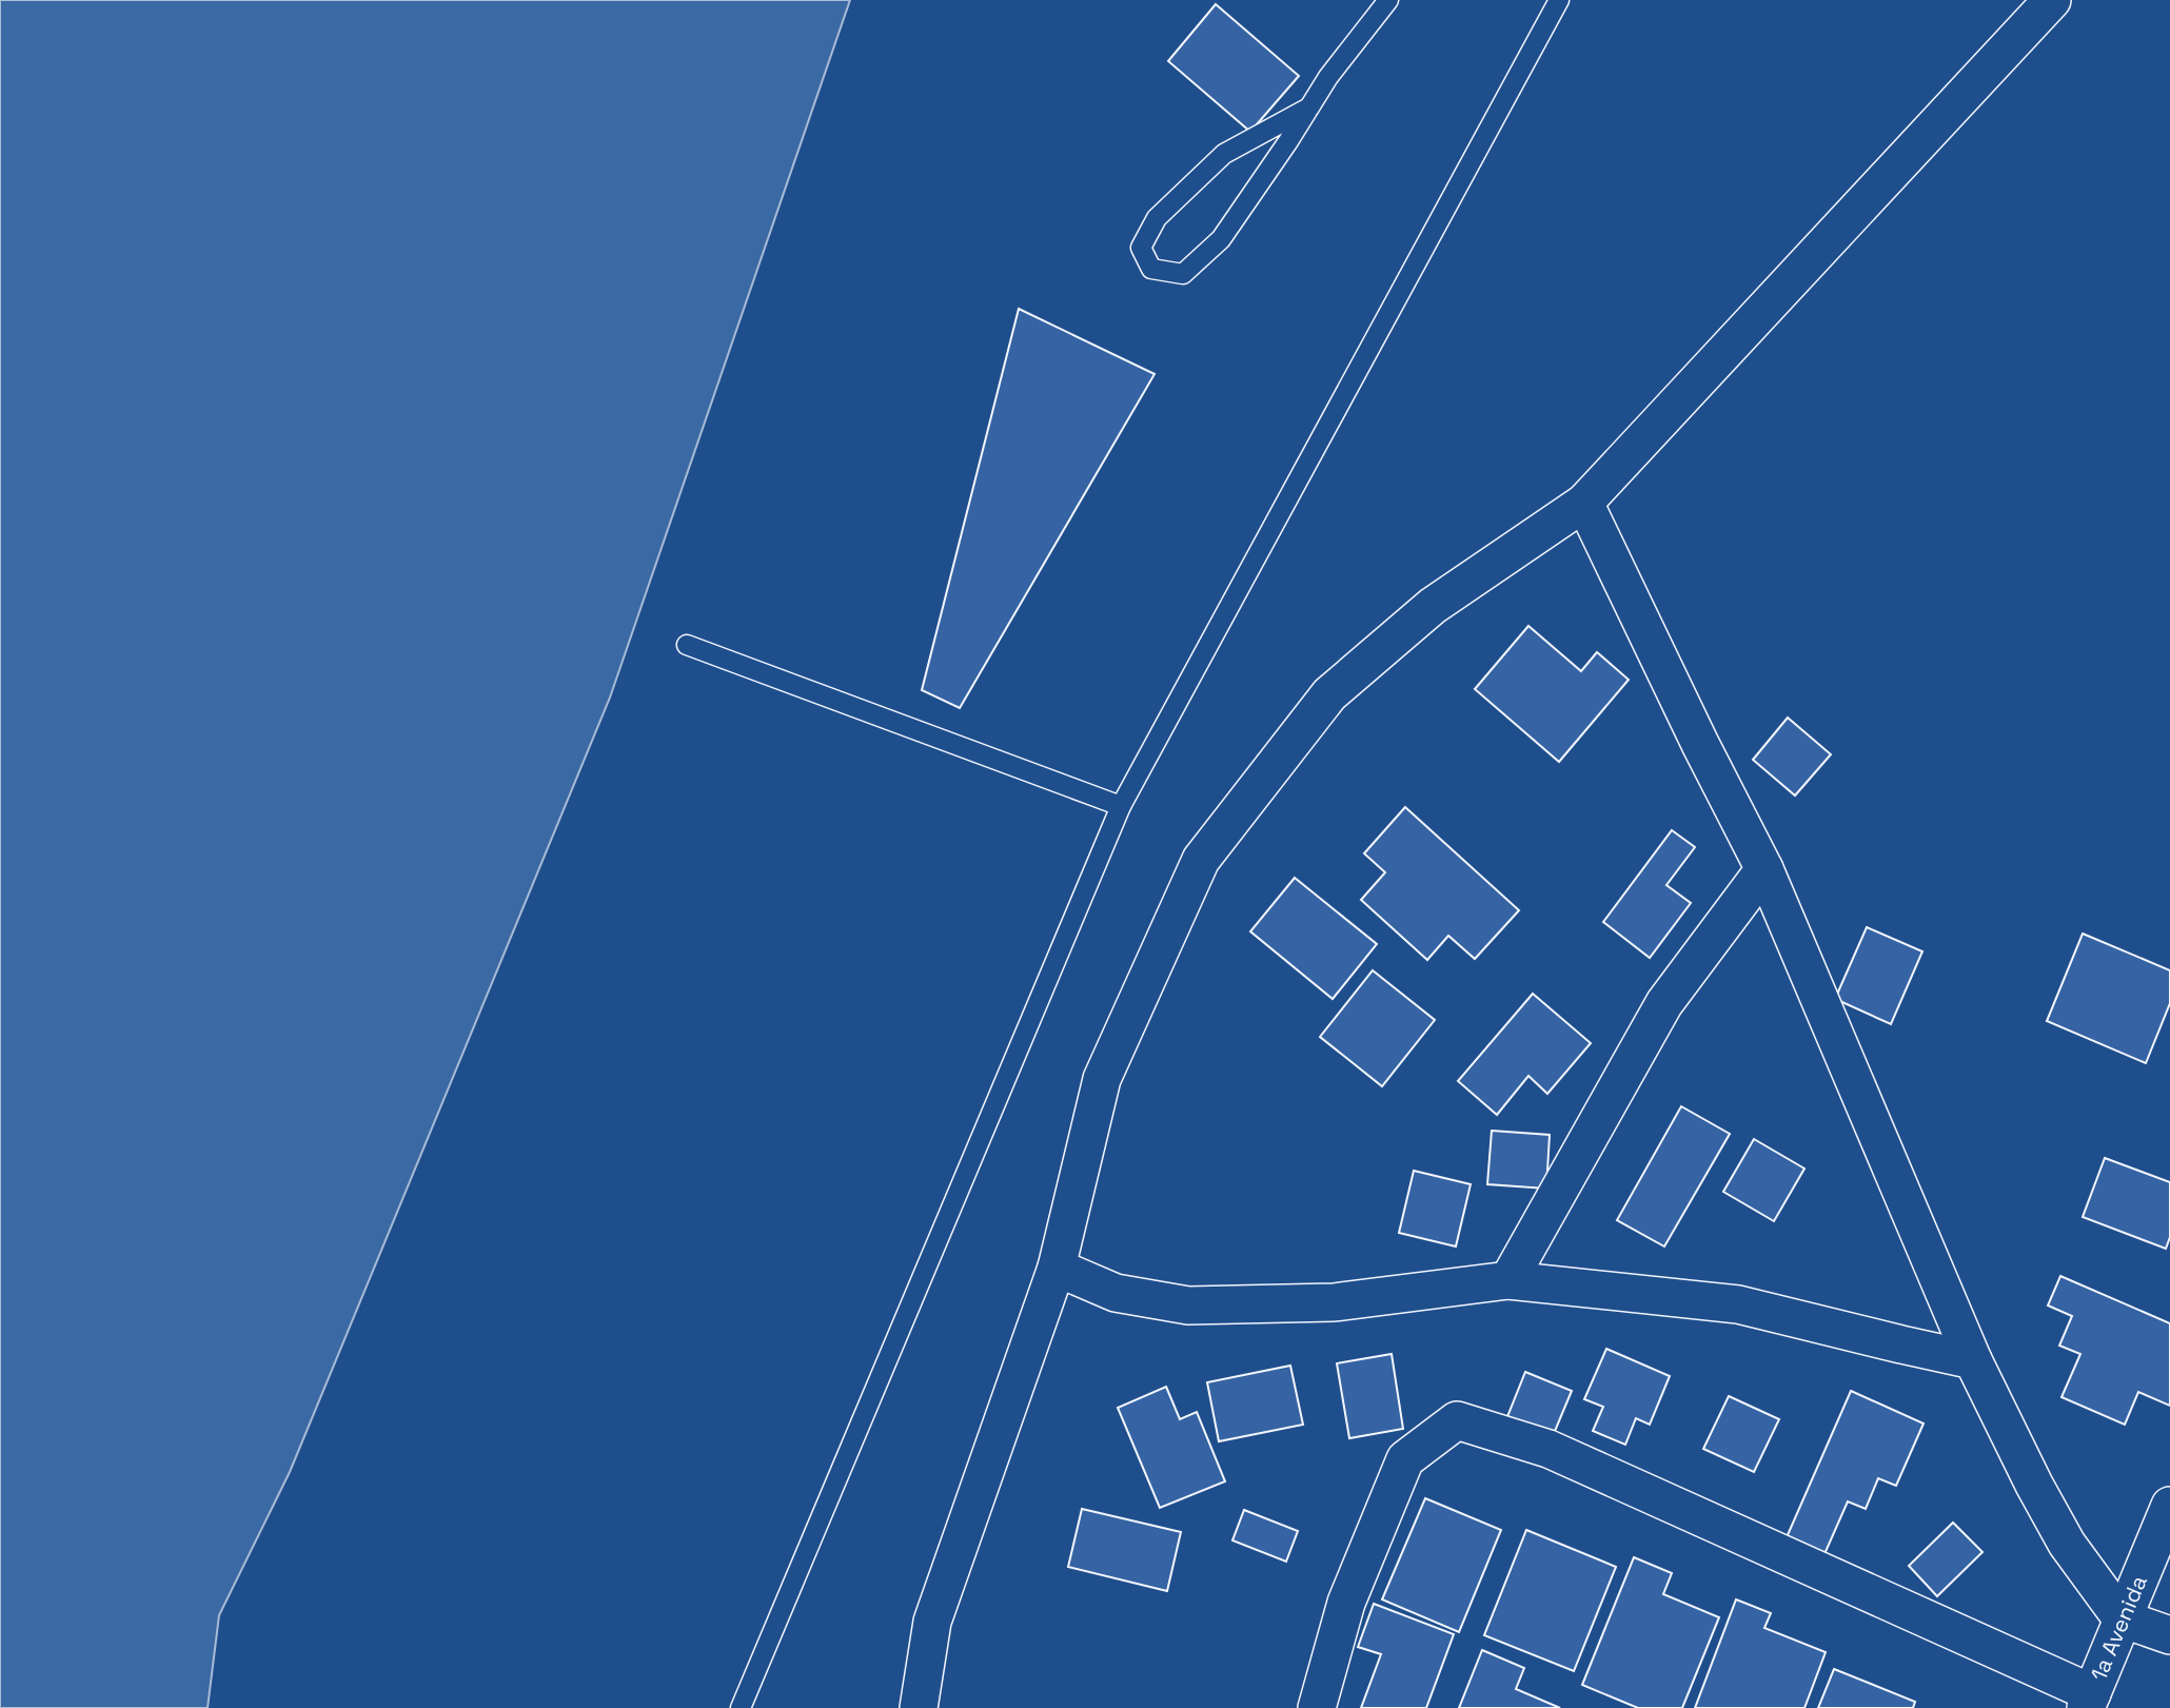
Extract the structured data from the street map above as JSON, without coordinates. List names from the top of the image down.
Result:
{
  "streets": {
    "street": ["1a Avenida"]
  }
}
